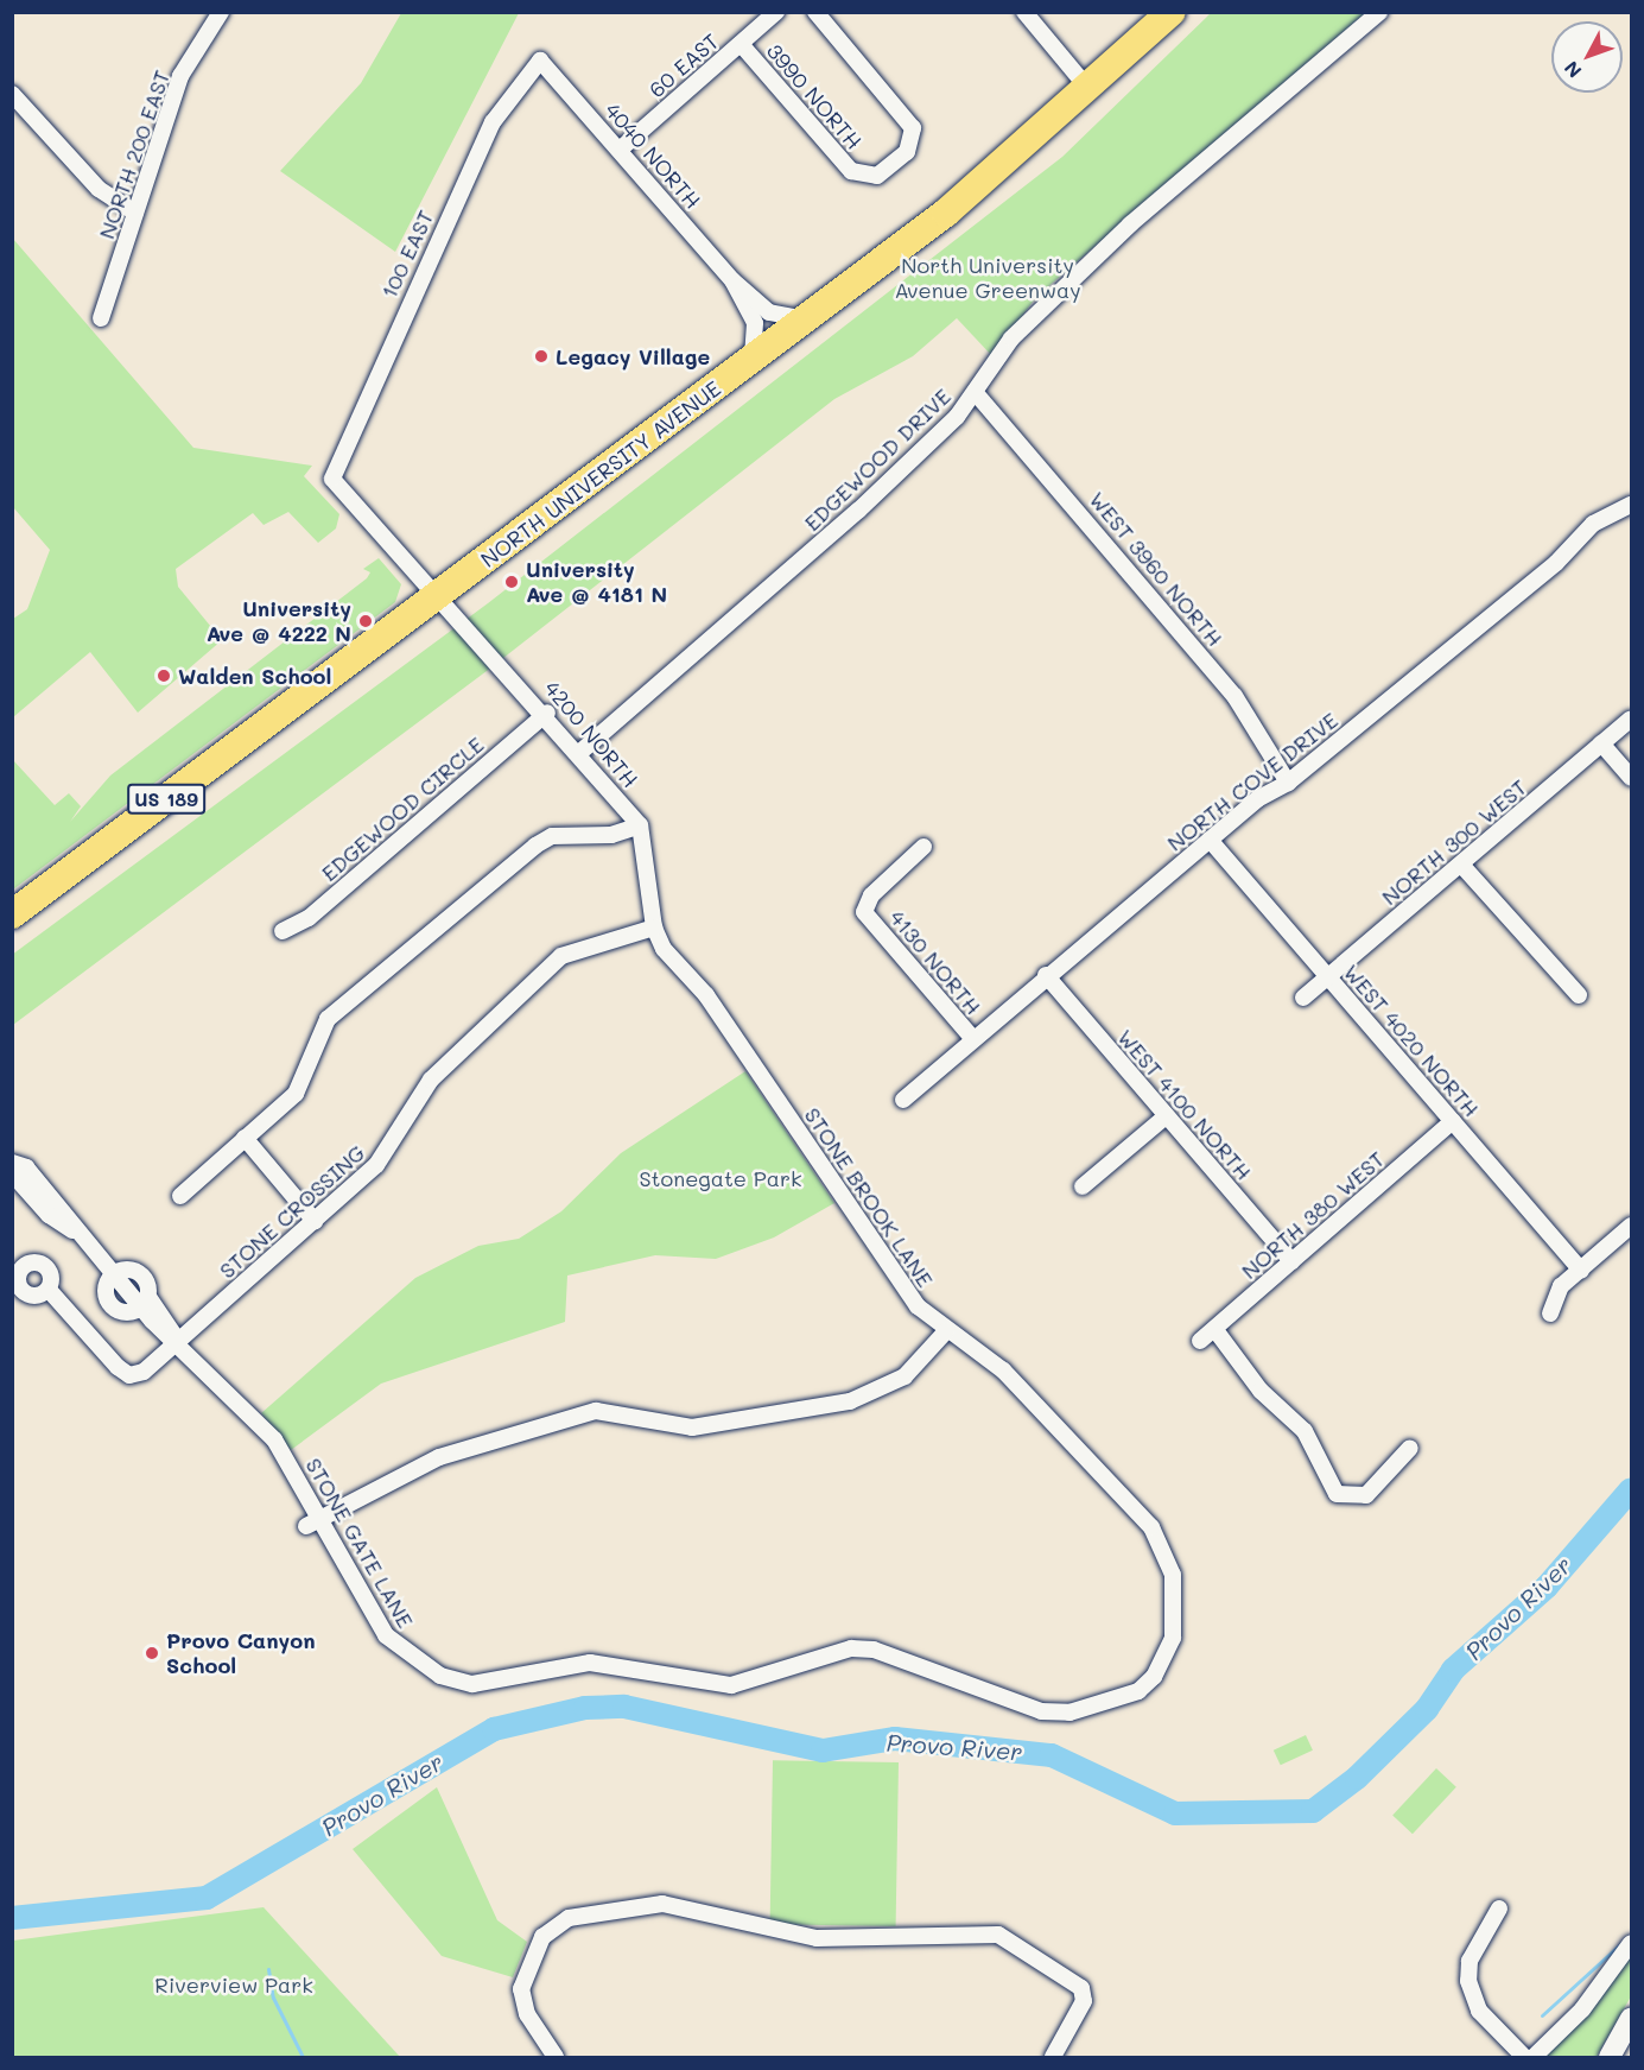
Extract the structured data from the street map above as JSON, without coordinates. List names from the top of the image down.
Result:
{
  "streets": {
    "highway": ["NORTH UNIVERSITY AVENUE", "US 189"],
    "street": [
      "60 EAST",
      "3990 NORTH",
      "NORTH 200 EAST",
      "4040 NORTH",
      "100 EAST",
      "EDGEWOOD DRIVE",
      "WEST 3960 NORTH",
      "4200 NORTH",
      "NORTH COVE DRIVE",
      "EDGEWOOD CIRCLE",
      "NORTH 300 WEST",
      "4130 NORTH",
      "WEST 4020 NORTH",
      "WEST 4100 NORTH",
      "STONE BROOK LANE",
      "STONE CROSSING",
      "NORTH 380 WEST",
      "STONE GATE LANE"
    ]
  },
  "crossings": [
    ["60 EAST", "3990 NORTH"],
    ["60 EAST", "4040 NORTH"],
    ["4040 NORTH", "100 EAST"],
    ["4040 NORTH", "NORTH UNIVERSITY AVENUE"],
    ["100 EAST", "4200 NORTH"],
    ["EDGEWOOD DRIVE", "WEST 3960 NORTH"],
    ["EDGEWOOD DRIVE", "4200 NORTH"],
    ["NORTH UNIVERSITY AVENUE", "4200 NORTH"],
    ["WEST 3960 NORTH", "NORTH COVE DRIVE"],
    ["4200 NORTH", "EDGEWOOD CIRCLE"],
    ["NORTH COVE DRIVE", "4130 NORTH"],
    ["NORTH COVE DRIVE", "WEST 4020 NORTH"],
    ["NORTH COVE DRIVE", "WEST 4100 NORTH"],
    ["NORTH 300 WEST", "WEST 4020 NORTH"],
    ["WEST 4020 NORTH", "NORTH 380 WEST"],
    ["WEST 4100 NORTH", "NORTH 380 WEST"],
    ["STONE BROOK LANE", "STONE CROSSING"],
    ["STONE BROOK LANE", "STONE GATE LANE"],
    ["STONE CROSSING", "STONE GATE LANE"]
  ],
  "water": ["Provo River"],
  "parks": ["North University Avenue Greenway", "Stonegate Park", "Riverview Park"],
  "places": [
    "Legacy Village",
    "University Ave @ 4181 N",
    "University Ave @ 4222 N",
    "Walden School",
    "Provo Canyon School"
  ],
  "north": "bottom left"
}
